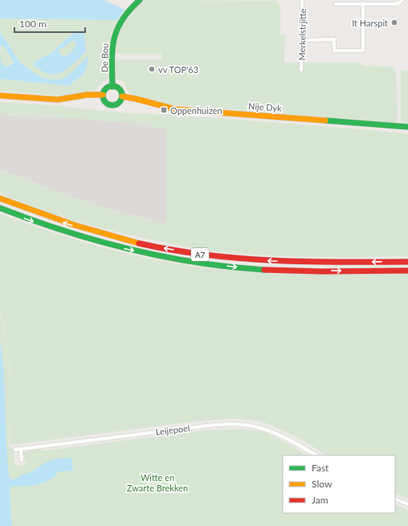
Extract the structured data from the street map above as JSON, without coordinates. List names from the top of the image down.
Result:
{
  "streets": {
    "main road": ["De Bou", "Nije Dyk", "A7"],
    "street": ["Merkelstrjitte", "Leijepoel"]
  },
  "crossings": [
    ["De Bou", "Nije Dyk"]
  ],
  "parks": ["Witte en Zwarte Brekken"],
  "places": {
    "other": ["It Harspit", "vv TOP'63"],
    "transit": ["Oppenhuizen"]
  },
  "legend": ["Fast", "Slow", "Jam"],
  "scale_bar": "100 m"
}
